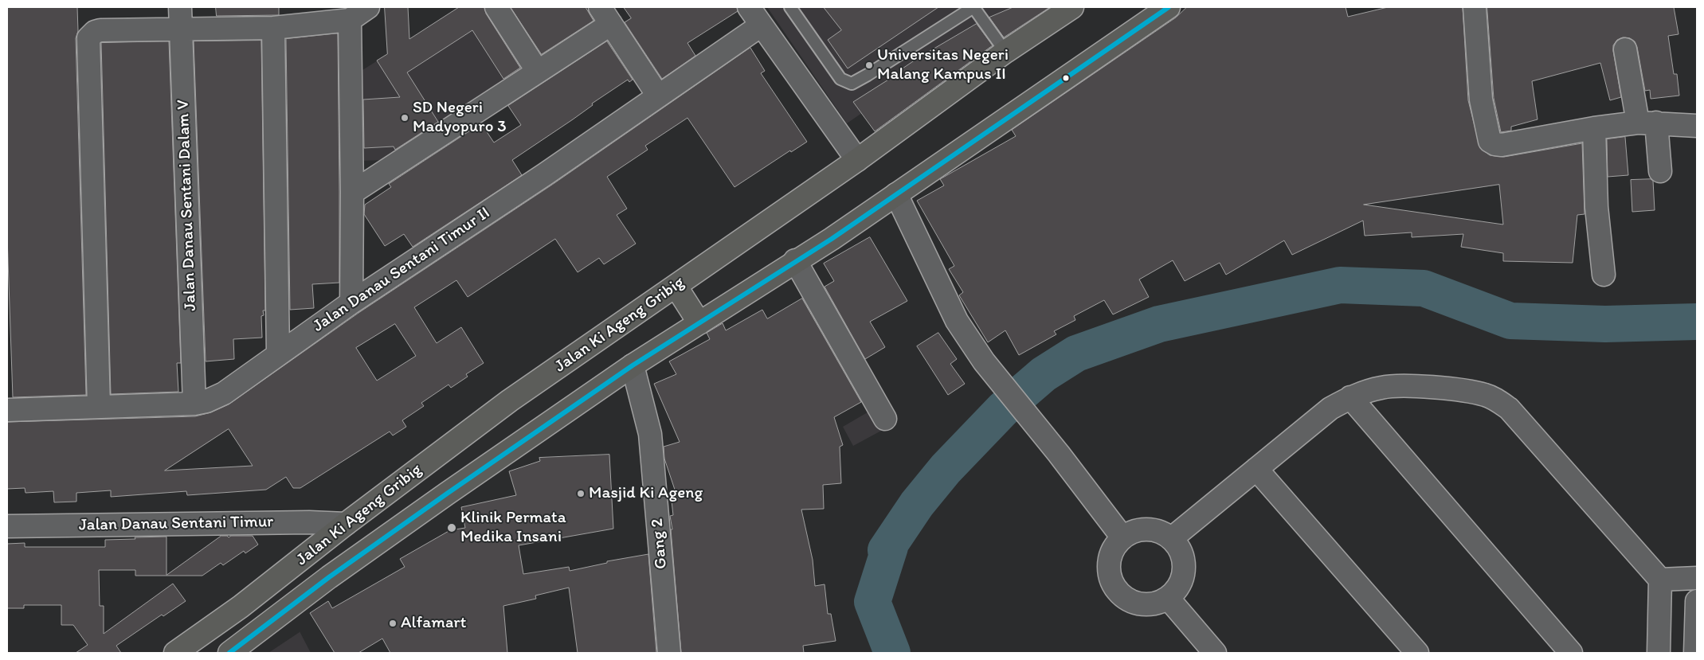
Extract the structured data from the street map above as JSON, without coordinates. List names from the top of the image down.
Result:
{
  "streets": {
    "main road": ["Jalan Ki Ageng Gribig"],
    "street": [
      "Jalan Danau Sentani Dalam V",
      "Jalan Danau Sentani Timur II",
      "Jalan Danau Sentani Timur",
      "Gang 2"
    ]
  },
  "crossings": [
    ["Jalan Danau Sentani Dalam V", "Jalan Danau Sentani Timur II"],
    ["Jalan Ki Ageng Gribig", "Jalan Danau Sentani Timur"],
    ["Jalan Ki Ageng Gribig", "Gang 2"]
  ],
  "places": [
    "Universitas Negeri Malang Kampus II",
    "SD Negeri Madyopuro 3",
    "Masjid Ki Ageng",
    "Klinik Permata Medika Insani",
    "Alfamart"
  ]
}
